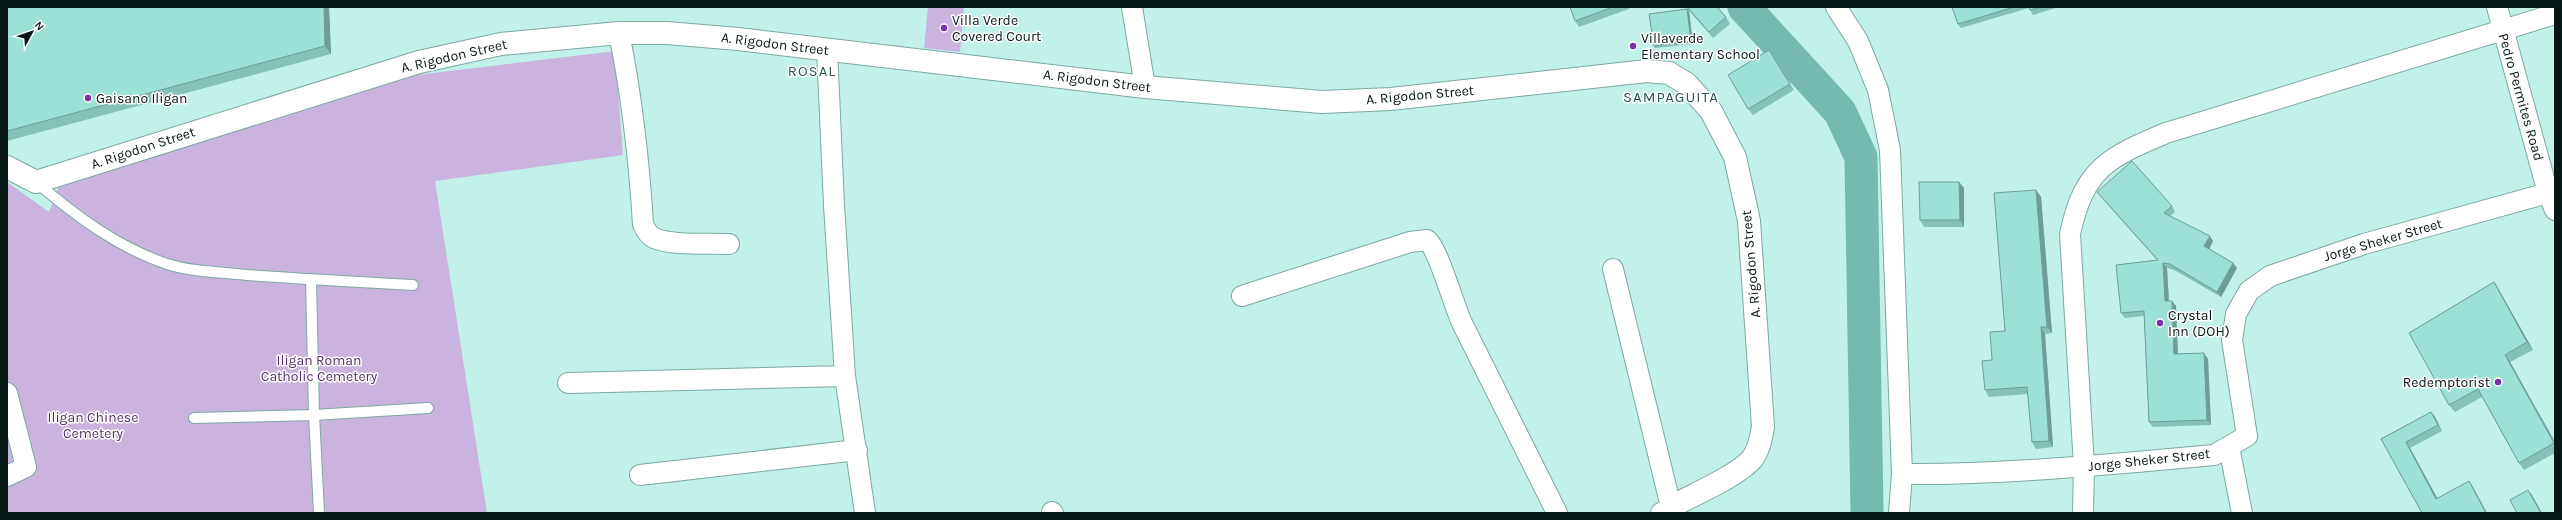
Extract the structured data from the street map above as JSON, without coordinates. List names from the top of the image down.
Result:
{
  "streets": {
    "street": ["A. Rigodon Street", "Pedro Permites Road", "Jorge Sheker Street"]
  },
  "crossings": [
    ["Pedro Permites Road", "Jorge Sheker Street"]
  ],
  "districts": ["ROSAL", "SAMPAGUITA"],
  "parks": ["Iligan Roman Catholic Cemetery", "Iligan Chinese Cemetery"],
  "places": [
    "Villa Verde Covered Court",
    "Villaverde Elementary School",
    "Gaisano Iligan",
    "Crystal Inn (DOH)",
    "Redemptorist"
  ],
  "north": "top right"
}
